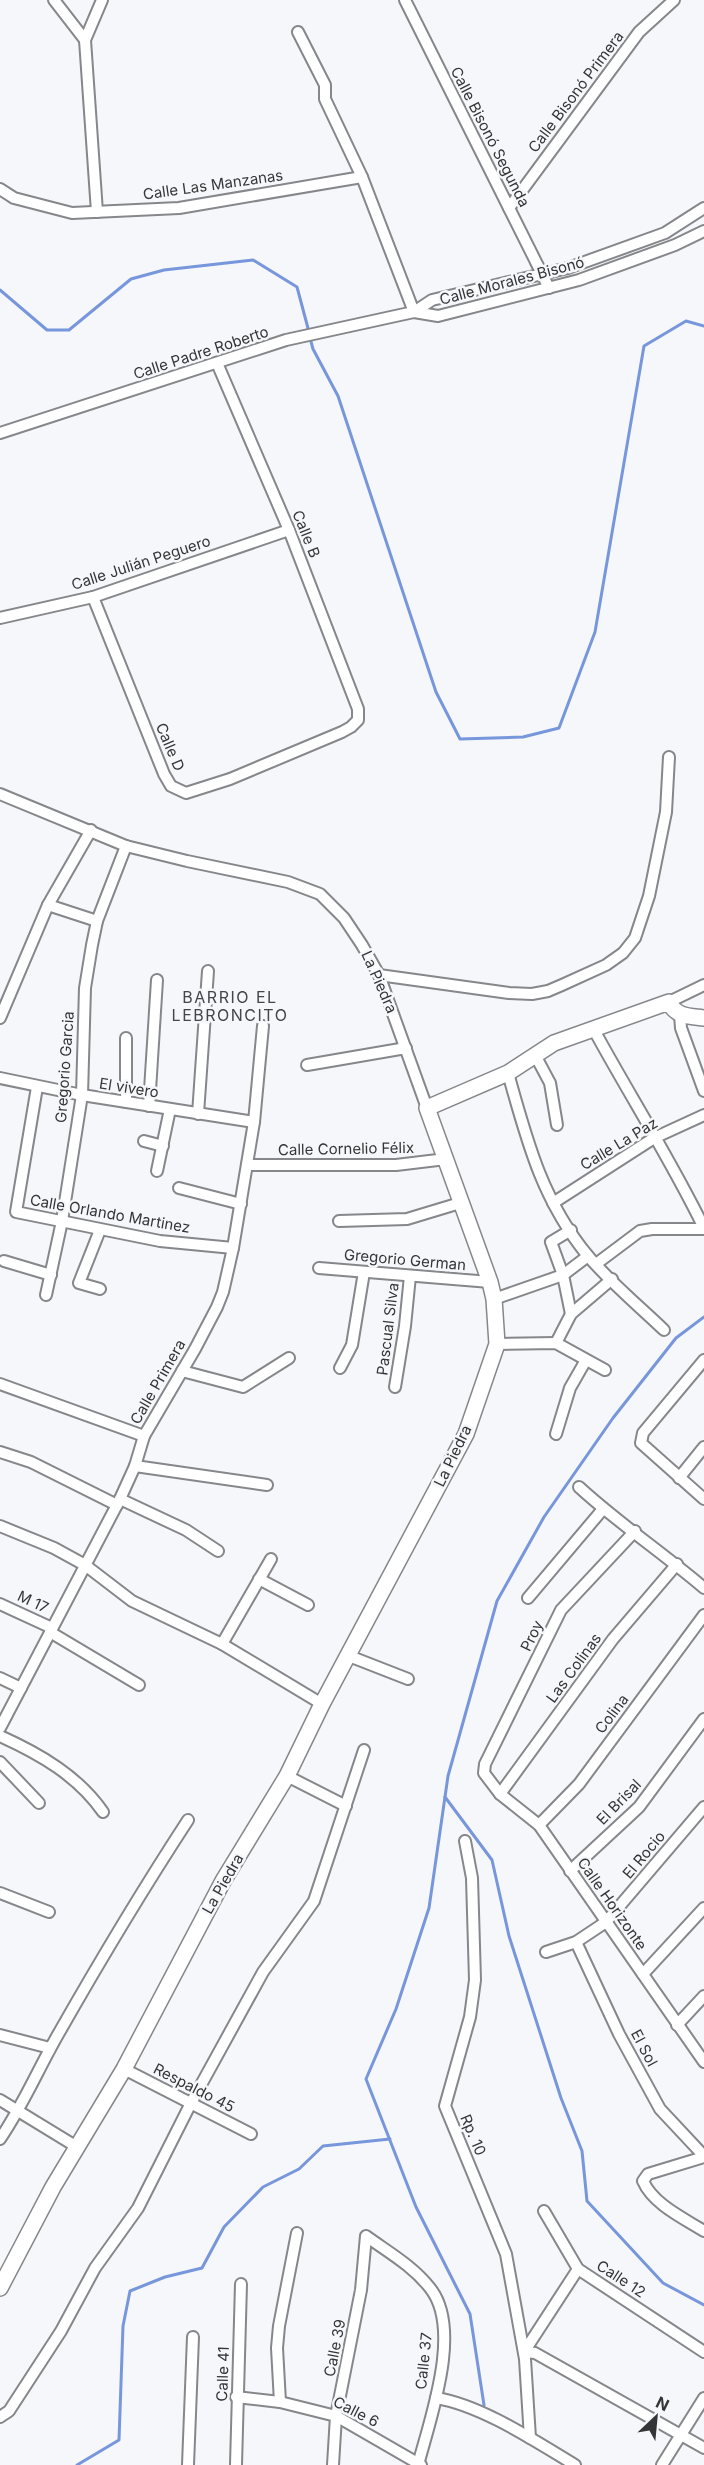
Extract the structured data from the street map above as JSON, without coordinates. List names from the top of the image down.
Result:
{
  "streets": {
    "street": [
      "Calle Bisonó Primera",
      "Calle Bisonó Segunda",
      "Calle Las Manzanas",
      "Calle Morales Bisonó",
      "Calle Padre Roberto",
      "Calle B",
      "Calle Julián Peguero",
      "Calle D",
      "La Piedra",
      "Gregorio Garcia",
      "El vivero",
      "Calle La Paz",
      "Calle Cornelio Félix",
      "Calle Orlando Martinez",
      "Gregorio German",
      "Pascual Silva",
      "Calle Primera",
      "M 17",
      "Proy",
      "Las Colinas",
      "Colina",
      "El Brisal",
      "El Rocio",
      "Calle Horizonte",
      "El Sol",
      "Respaldo 45",
      "Rp. 10",
      "Calle 12",
      "Calle 39",
      "Calle 37",
      "Calle 41",
      "Calle 6"
    ]
  },
  "crossings": [
    ["Calle Bisonó Primera", "Calle Bisonó Segunda"],
    ["Calle Bisonó Segunda", "Calle Morales Bisonó"],
    ["Calle Morales Bisonó", "Calle Padre Roberto"],
    ["Calle Padre Roberto", "Calle B"],
    ["Calle B", "Calle Julián Peguero"],
    ["Calle B", "Calle D"],
    ["Calle Julián Peguero", "Calle D"],
    ["La Piedra", "Gregorio Garcia"],
    ["La Piedra", "Calle Cornelio Félix"],
    ["La Piedra", "Gregorio German"],
    ["La Piedra", "Respaldo 45"],
    ["Gregorio Garcia", "El vivero"],
    ["Gregorio Garcia", "Calle Orlando Martinez"],
    ["El vivero", "Calle Orlando Martinez"],
    ["El vivero", "Calle Primera"],
    ["Calle Cornelio Félix", "Calle Primera"],
    ["Calle Orlando Martinez", "Calle Primera"],
    ["Gregorio German", "Pascual Silva"],
    ["Calle Primera", "M 17"],
    ["Proy", "Calle Horizonte"],
    ["Las Colinas", "Calle Horizonte"],
    ["Colina", "Calle Horizonte"],
    ["El Brisal", "Calle Horizonte"],
    ["El Rocio", "Calle Horizonte"],
    ["El Rocio", "El Sol"],
    ["Calle 39", "Calle 37"],
    ["Calle 39", "Calle 6"],
    ["Calle 37", "Calle 6"],
    ["Calle 41", "Calle 6"]
  ],
  "districts": ["BARRIO EL LEBRONCITO"],
  "north": "top right"
}
